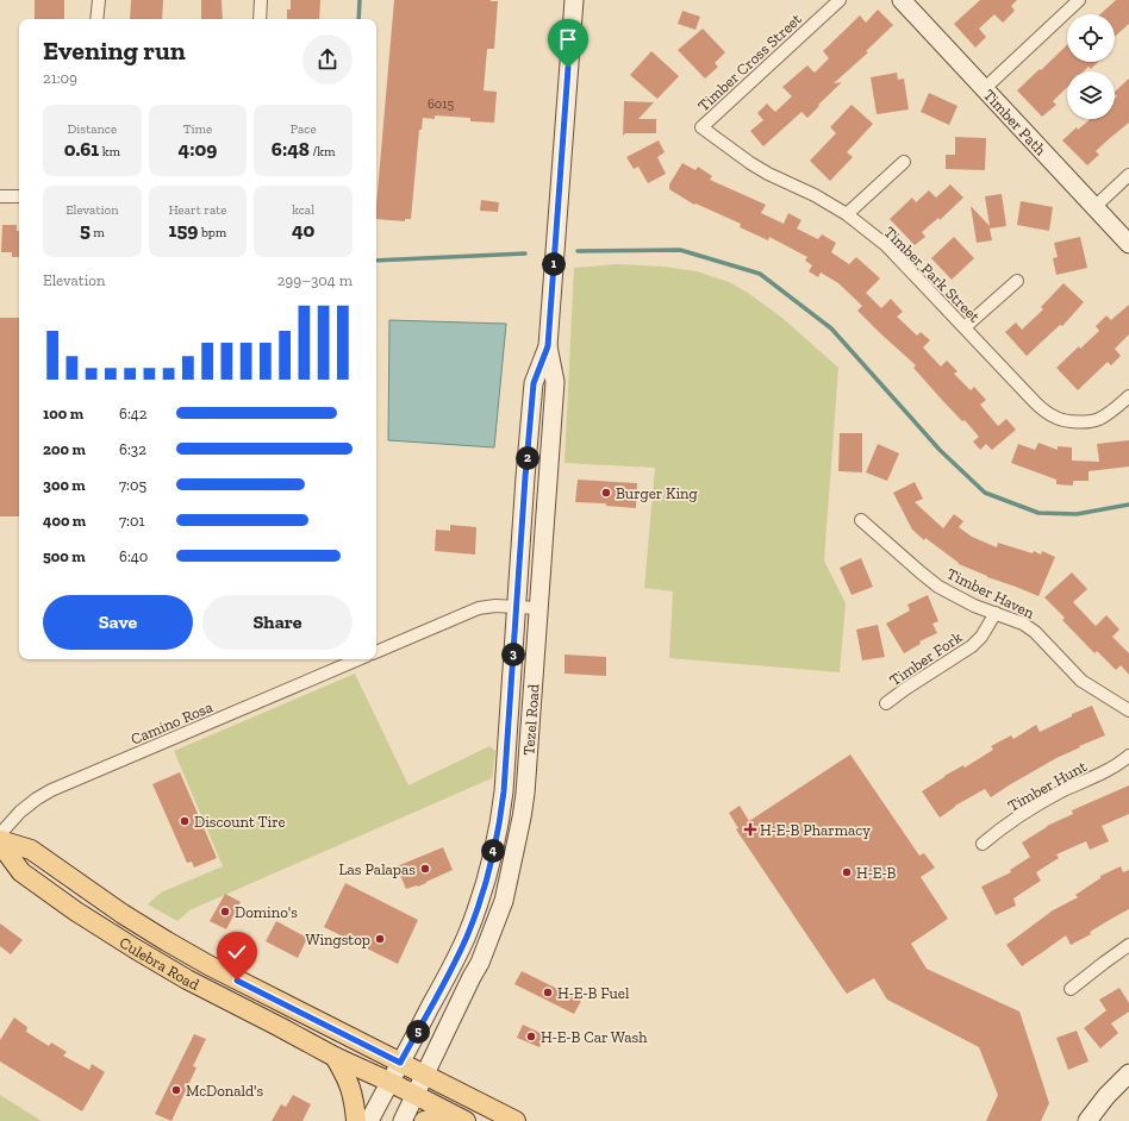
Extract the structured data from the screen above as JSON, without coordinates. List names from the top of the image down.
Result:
{
  "streets": {
    "main road": ["Timber Path", "Tezel Road", "Culebra Road"],
    "street": [
      "Timber Cross Street",
      "Timber Park Street",
      "Timber Haven",
      "Timber Fork",
      "Camino Rosa",
      "Timber Hunt"
    ]
  },
  "crossings": [
    ["Timber Cross Street", "Timber Park Street"],
    ["Timber Haven", "Timber Fork"],
    ["Tezel Road", "Culebra Road"]
  ],
  "places": {
    "other": [
      "Burger King",
      "Discount Tire",
      "Las Palapas",
      "H-E-B",
      "Domino's",
      "Wingstop",
      "H-E-B Fuel",
      "H-E-B Car Wash",
      "McDonald's"
    ],
    "health": ["H-E-B Pharmacy"]
  },
  "house_numbers": ["6015"],
  "page": {
    "heading": ["Evening run", "21:09"],
    "stats": [
      ["Distance", "0.61 km"],
      ["Time", "4:09"],
      ["Pace", "6:48 /km"],
      ["Elevation", "5 m"],
      ["Heart rate", "159 bpm"],
      ["kcal", "40"]
    ],
    "pins": [
      "1",
      "2",
      "3",
      "4",
      "5"
    ],
    "chart": ["Elevation", "299–304 m"],
    "list": [
      {
        "name": "100 m",
        "note": "6:42"
      },
      {
        "name": "200 m",
        "note": "6:32"
      },
      {
        "name": "300 m",
        "note": "7:05"
      },
      {
        "name": "400 m",
        "note": "7:01"
      },
      {
        "name": "500 m",
        "note": "6:40"
      }
    ],
    "buttons": ["Save", "Share"]
  }
}
